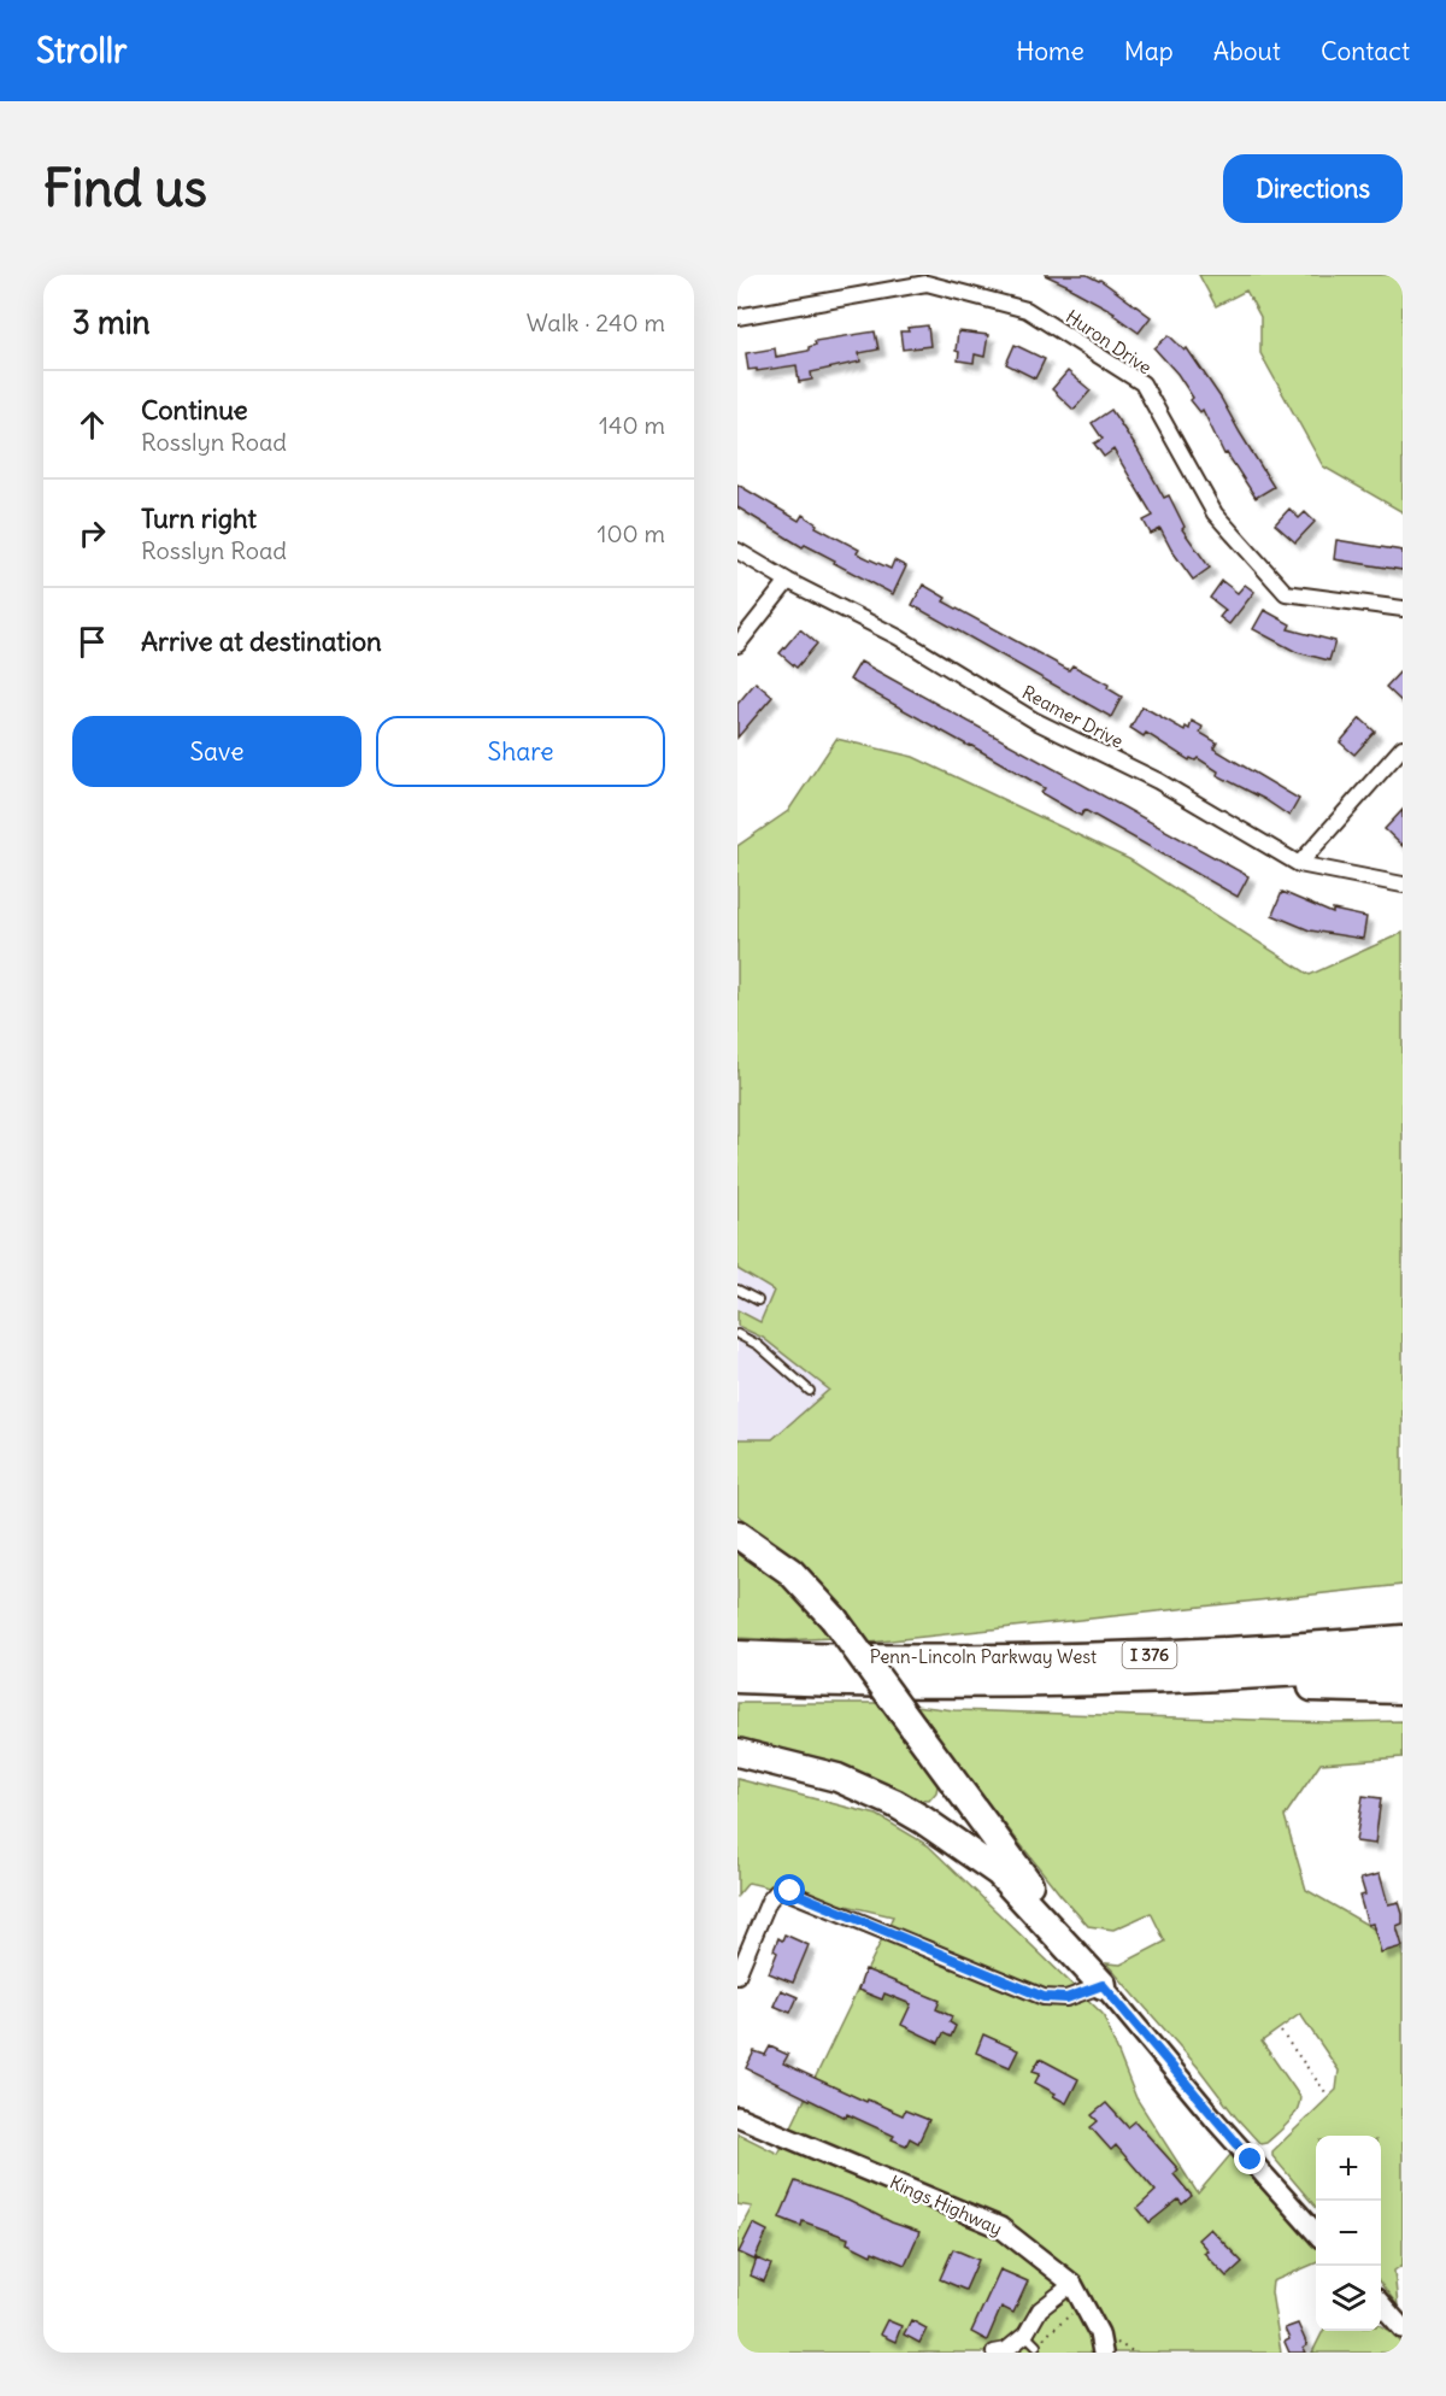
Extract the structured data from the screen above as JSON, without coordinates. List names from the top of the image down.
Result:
{
  "streets": {
    "highway": ["I 376", "Penn-Lincoln Parkway West"],
    "street": ["Huron Drive", "Reamer Drive", "Kings Highway"]
  },
  "page": {
    "header": "Strollr",
    "nav": [
      "Home",
      "Map",
      "About",
      "Contact"
    ],
    "buttons": [
      "Directions",
      ["Save", "Share"]
    ],
    "title": "Find us",
    "heading": ["3 min", "Walk · 240 m"],
    "list": [
      ["Continue", "Rosslyn Road", "140 m"],
      ["Turn right", "Rosslyn Road", "100 m"],
      "Arrive at destination"
    ],
    "map_buttons": ["+", "−"]
  }
}
